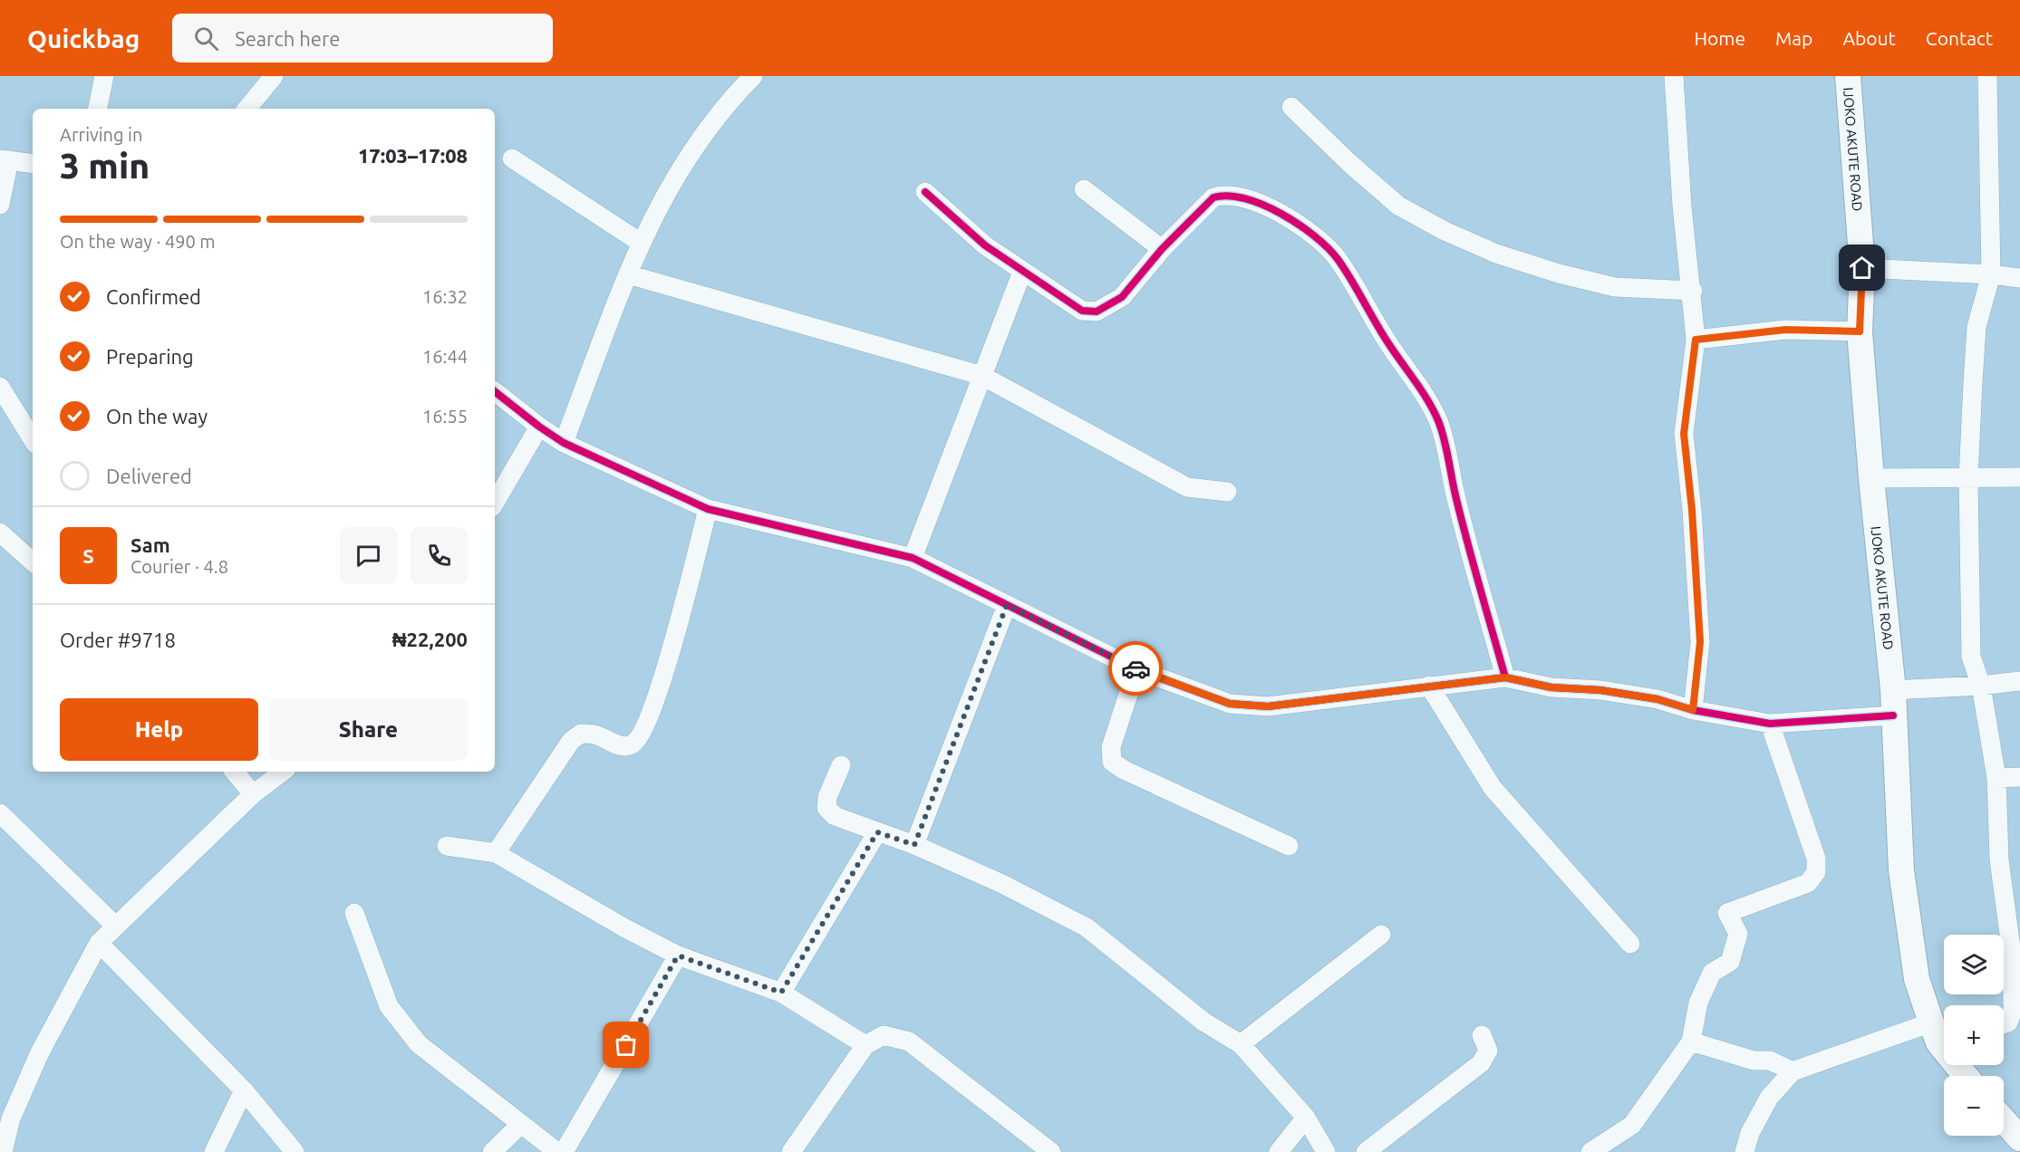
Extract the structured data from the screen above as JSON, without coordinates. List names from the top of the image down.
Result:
{
  "streets": {
    "main road": ["IJOKO AKUTE ROAD"]
  },
  "page": {
    "header": "Quickbag",
    "search": "Search here",
    "nav": [
      "Home",
      "Map",
      "About",
      "Contact"
    ],
    "heading": ["3 min", "Arriving in", "17:03–17:08"],
    "panel": [
      "Sam",
      "Courier · 4.8",
      "Order #9718",
      "₦22,200"
    ],
    "bar": "On the way · 490 m",
    "list": [
      ["Confirmed", "16:32"],
      ["Preparing", "16:44"],
      ["On the way", "16:55"],
      "Delivered"
    ],
    "round": "S",
    "buttons": ["Help", "Share"],
    "map_buttons": ["+", "−"]
  }
}
